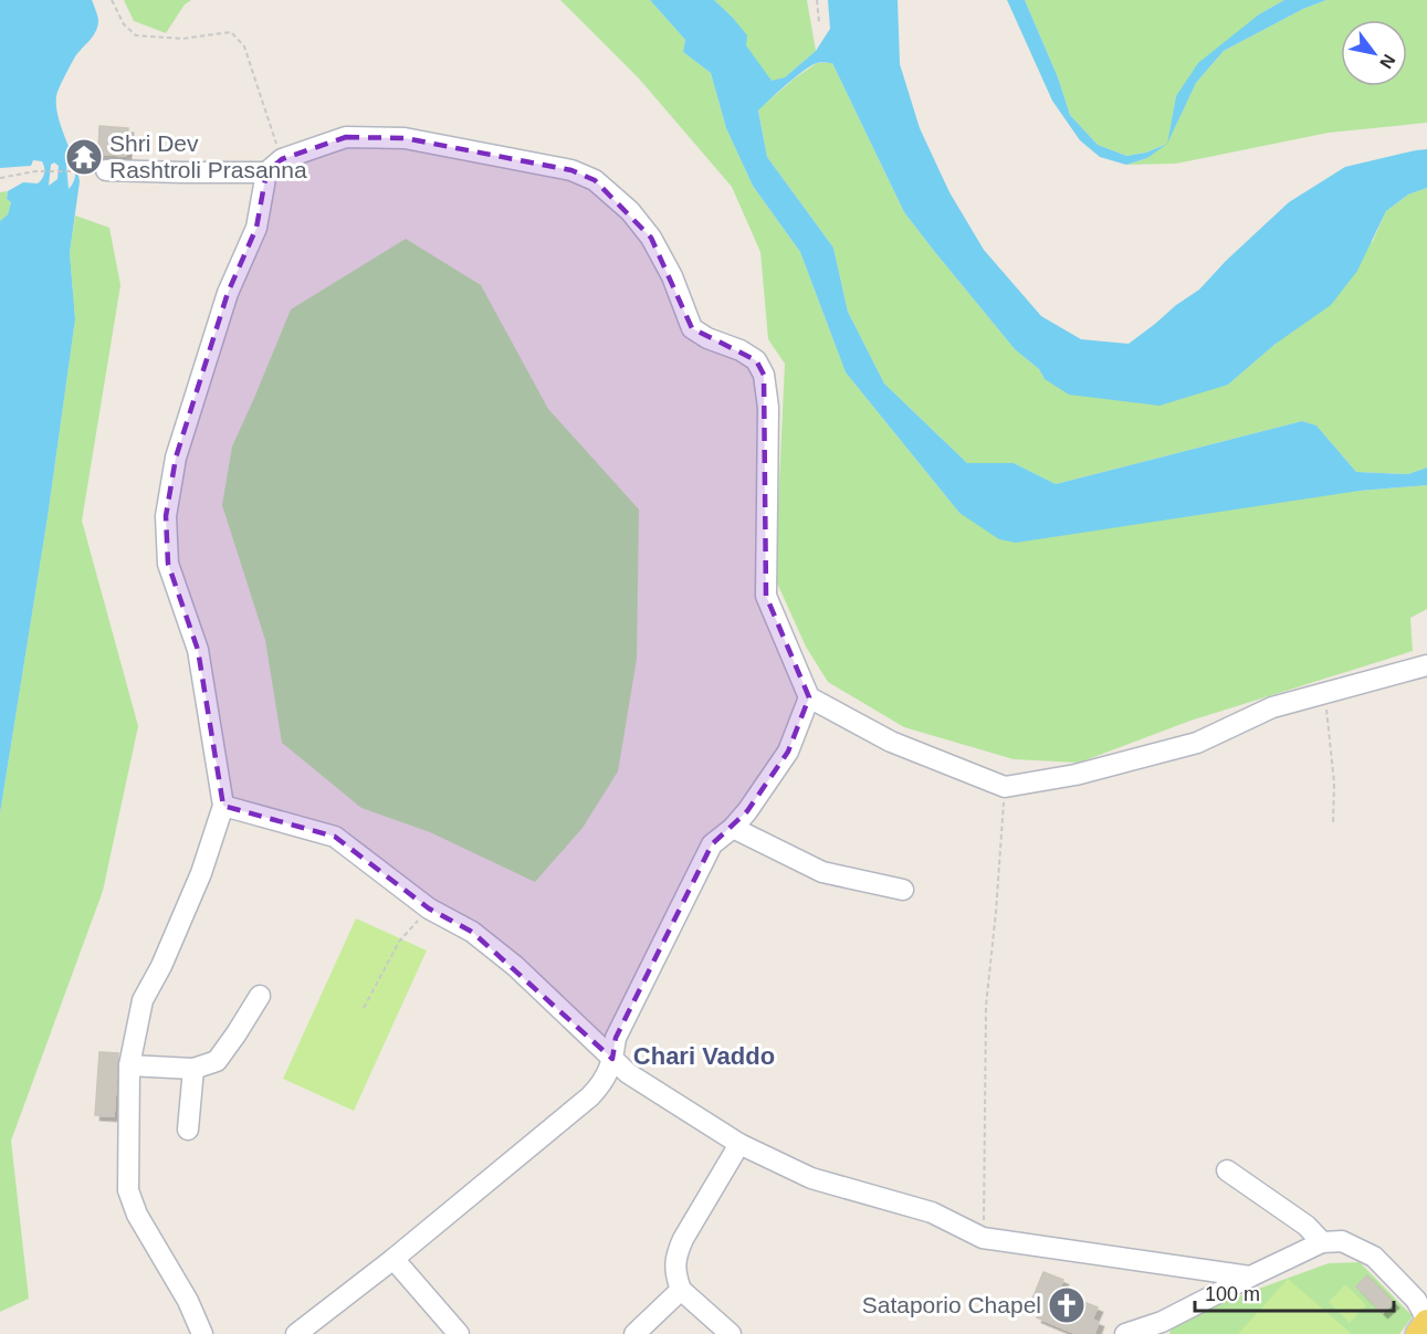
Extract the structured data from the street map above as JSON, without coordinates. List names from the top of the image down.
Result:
{
  "districts": ["Chari Vaddo"],
  "places": {
    "temple": ["Shri Dev Rashtroli Prasanna"],
    "church": ["Sataporio Chapel"]
  },
  "scale_bar": "100 m",
  "north": "bottom right"
}
